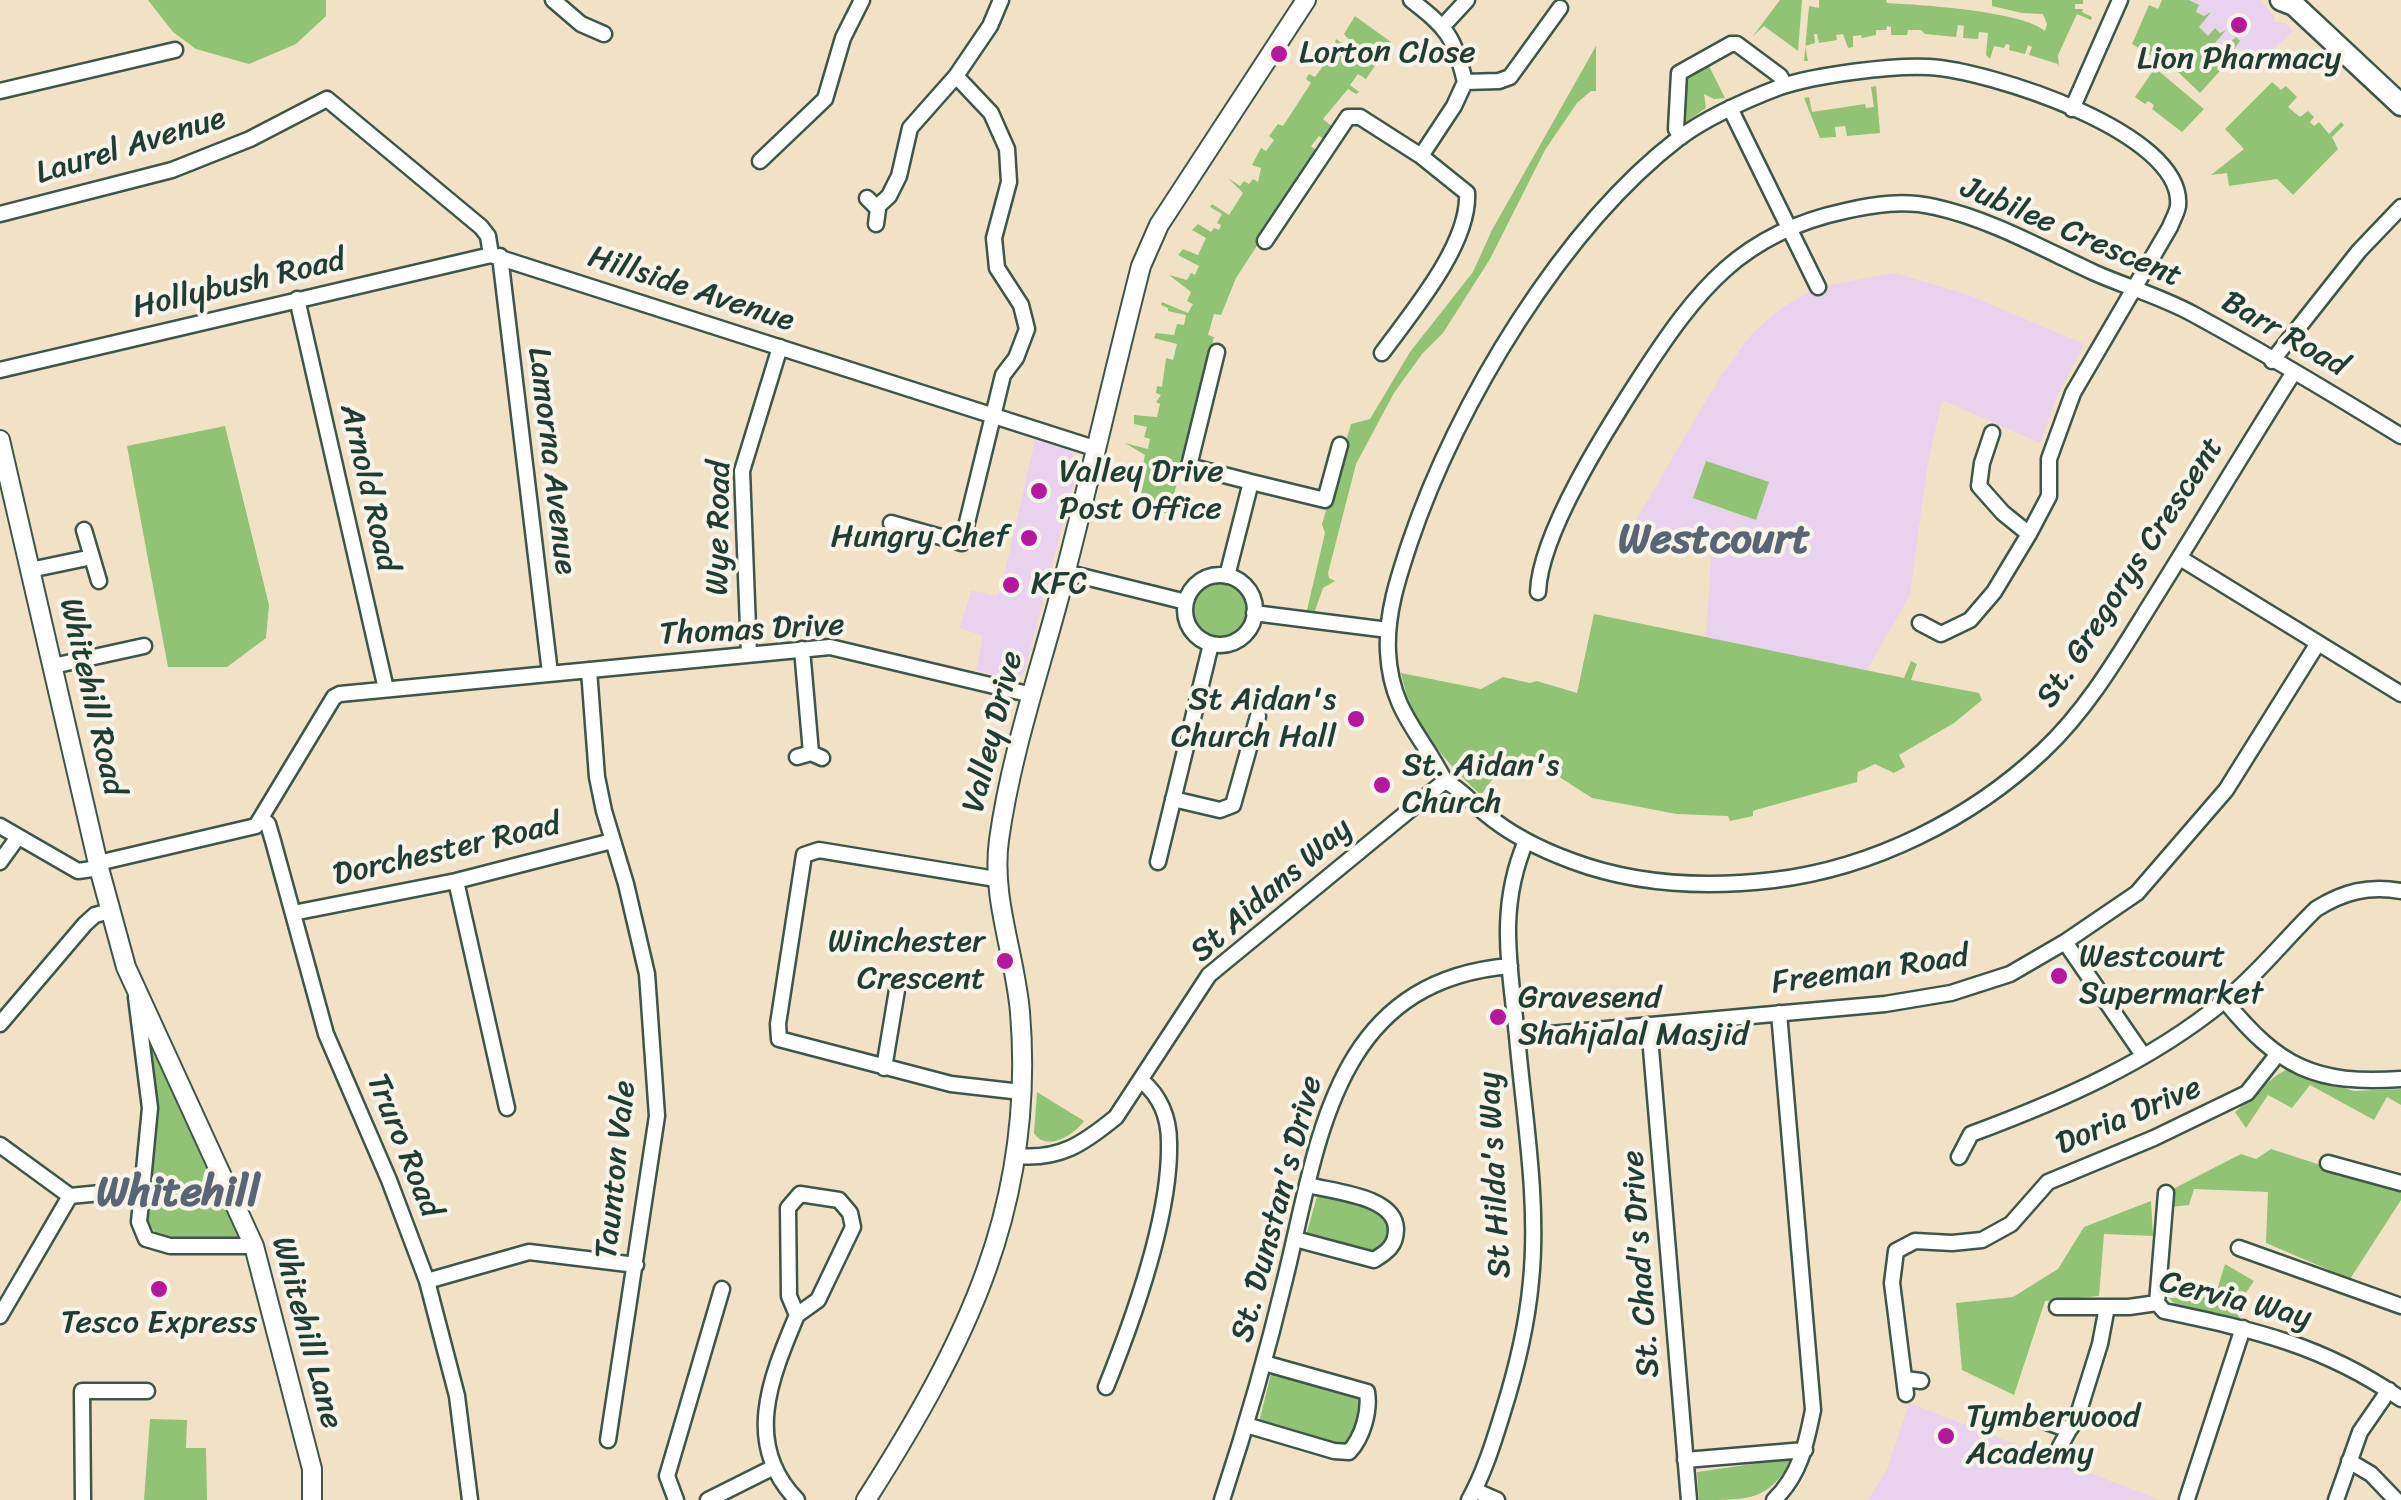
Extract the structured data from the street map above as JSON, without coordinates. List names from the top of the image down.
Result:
{
  "streets": {
    "street": [
      "Laurel Avenue",
      "Jubilee Crescent",
      "Hollybush Road",
      "Hillside Avenue",
      "Barr Road",
      "Lamorna Avenue",
      "Arnold Road",
      "Wye Road",
      "St. Gregorys Crescent",
      "Thomas Drive",
      "Whitehill Road",
      "Valley Drive",
      "Dorchester Road",
      "St Aidans Way",
      "Freeman Road",
      "Doria Drive",
      "Truro Road",
      "Taunton Vale",
      "St Hilda's Way",
      "St. Dunstan's Drive",
      "St. Chad's Drive",
      "Cervia Way",
      "Whitehill Lane"
    ]
  },
  "crossings": [
    ["Laurel Avenue", "Hollybush Road"],
    ["Laurel Avenue", "Hillside Avenue"],
    ["Laurel Avenue", "Lamorna Avenue"],
    ["Jubilee Crescent", "Barr Road"],
    ["Jubilee Crescent", "St. Gregorys Crescent"],
    ["Hollybush Road", "Hillside Avenue"],
    ["Hollybush Road", "Lamorna Avenue"],
    ["Hollybush Road", "Arnold Road"],
    ["Hillside Avenue", "Lamorna Avenue"],
    ["Hillside Avenue", "Wye Road"],
    ["Hillside Avenue", "Valley Drive"],
    ["Barr Road", "St. Gregorys Crescent"],
    ["Wye Road", "Thomas Drive"],
    ["St. Gregorys Crescent", "St Aidans Way"],
    ["St. Gregorys Crescent", "St Hilda's Way"],
    ["Thomas Drive", "Valley Drive"],
    ["Thomas Drive", "Taunton Vale"],
    ["Whitehill Road", "Whitehill Lane"],
    ["Valley Drive", "St Aidans Way"],
    ["Dorchester Road", "Truro Road"],
    ["Dorchester Road", "Taunton Vale"],
    ["Freeman Road", "St Hilda's Way"],
    ["Freeman Road", "St. Chad's Drive"],
    ["St Hilda's Way", "St. Dunstan's Drive"]
  ],
  "districts": ["Westcourt", "Whitehill"],
  "places": [
    "Lion Pharmacy",
    "Lorton Close",
    "Valley Drive Post Office",
    "Hungry Chef",
    "KFC",
    "St Aidan's Church Hall",
    "St. Aidan's Church",
    "Winchester Crescent",
    "Westcourt Supermarket",
    "Gravesend Shahjalal Masjid",
    "Tesco Express",
    "Tymberwood Academy"
  ]
}
